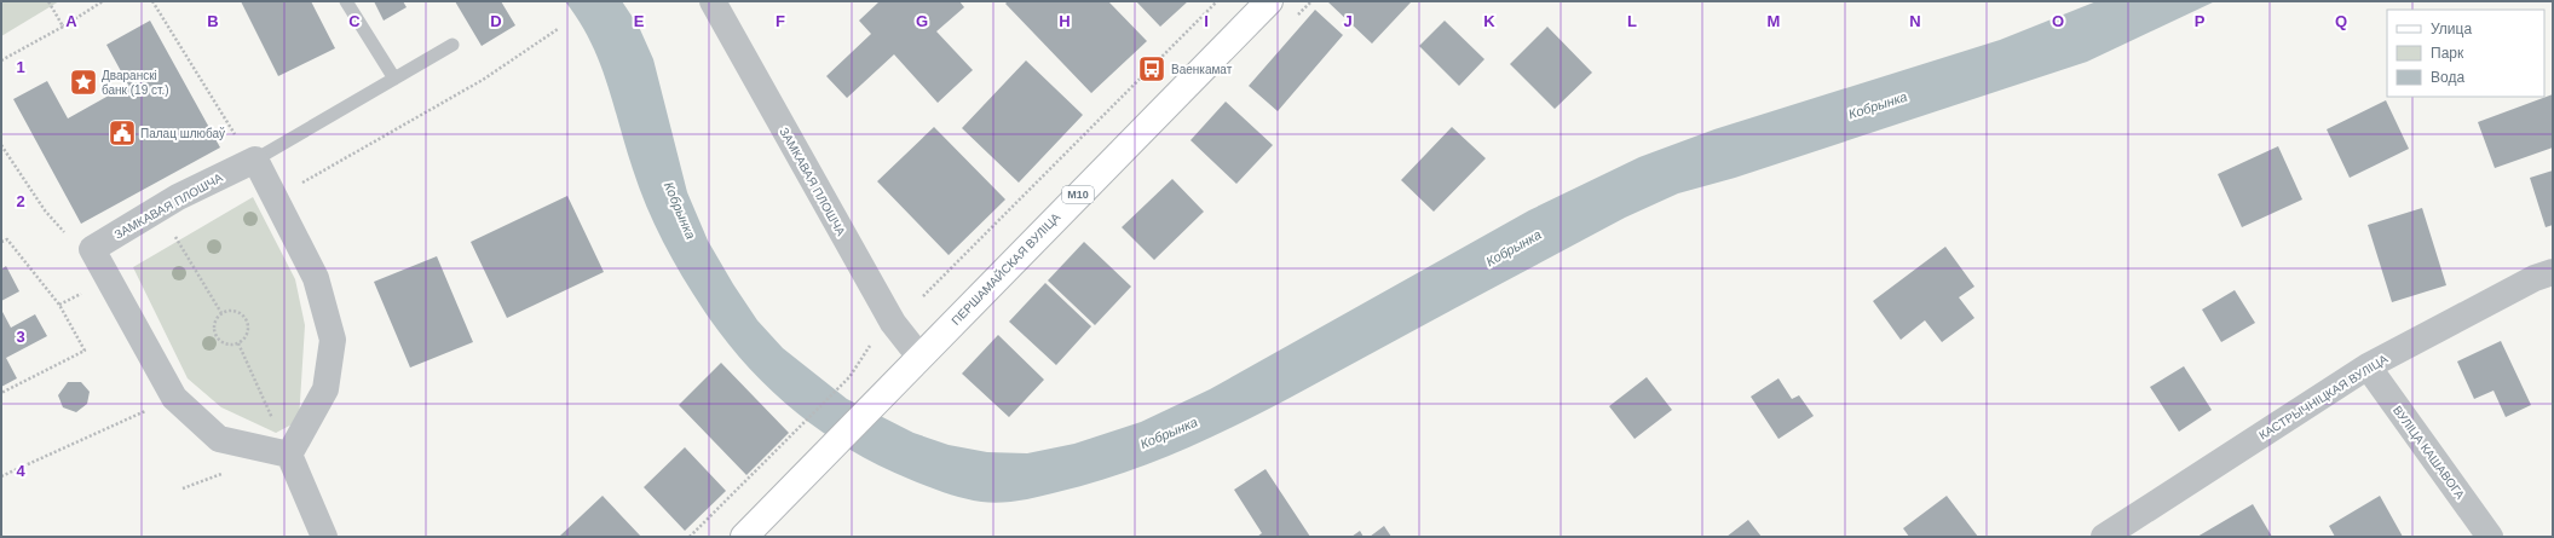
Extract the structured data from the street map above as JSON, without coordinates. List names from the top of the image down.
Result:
{
  "streets": {
    "main road": ["М10", "ПЕРШАМАЙСКАЯ ВУЛІЦА"],
    "street": ["ЗАМКАВАЯ ПЛОШЧА", "КАСТРЫЧНІЦКАЯ ВУЛІЦА", "ВУЛІЦА КАШАВОГА"]
  },
  "crossings": [
    ["ЗАМКАВАЯ ПЛОШЧА", "ПЕРШАМАЙСКАЯ ВУЛІЦА"],
    ["КАСТРЫЧНІЦКАЯ ВУЛІЦА", "ВУЛІЦА КАШАВОГА"]
  ],
  "water": ["Кобрынка"],
  "places": {
    "bus stop": ["Ваенкамат"],
    "place": ["Дваранскі банк (19 ст.)"],
    "public building": ["Палац шлюбаў"]
  },
  "legend": ["Улица", "Парк", "Вода"],
  "grid": {
    "columns": [
      "A",
      "B",
      "C",
      "D",
      "E",
      "F",
      "G",
      "H",
      "I",
      "J",
      "K",
      "L",
      "M",
      "N",
      "O",
      "P",
      "Q"
    ],
    "rows": [
      "1",
      "2",
      "3",
      "4"
    ]
  }
}
